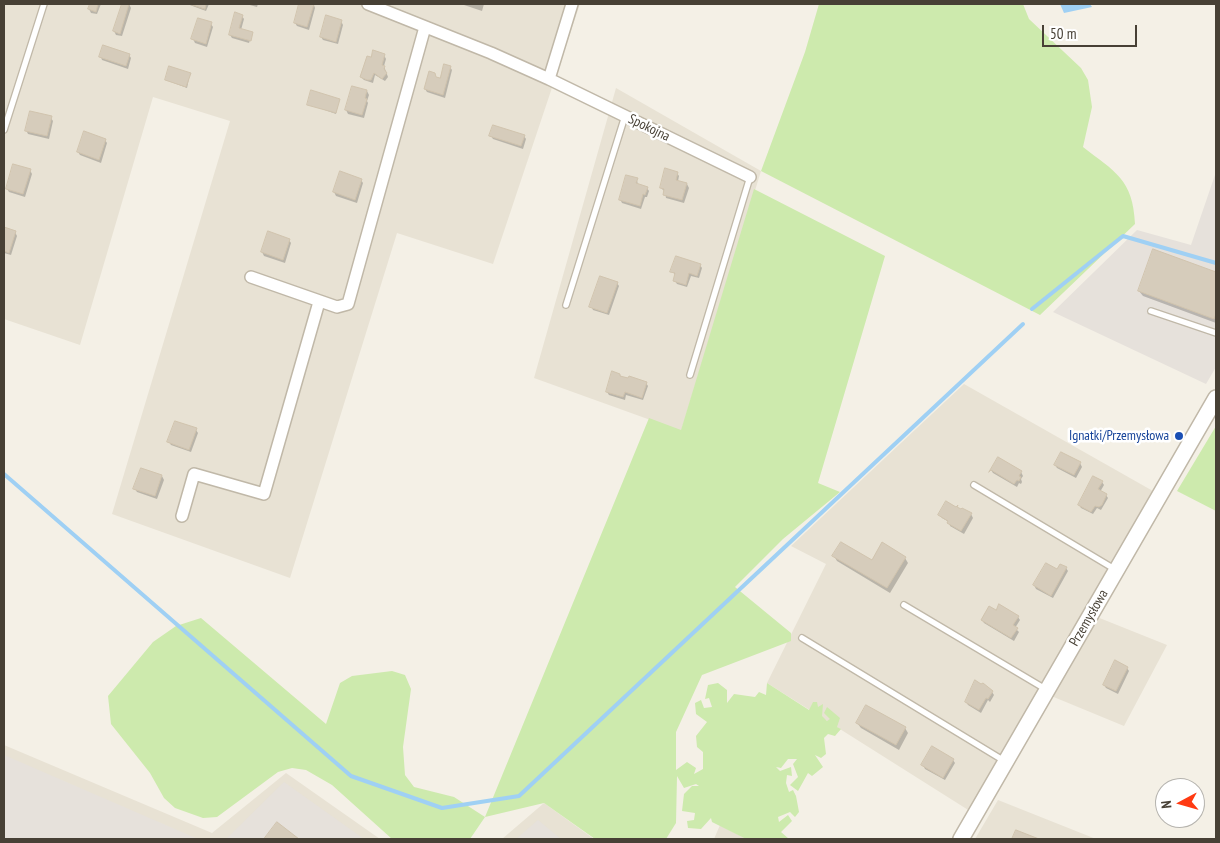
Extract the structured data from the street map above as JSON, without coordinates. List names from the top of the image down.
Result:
{
  "streets": {
    "street": ["Spokojna", "Przemysłowa"]
  },
  "places": ["Ignatki/Przemysłowa"],
  "scale_bar": "50 m",
  "north": "left"
}
